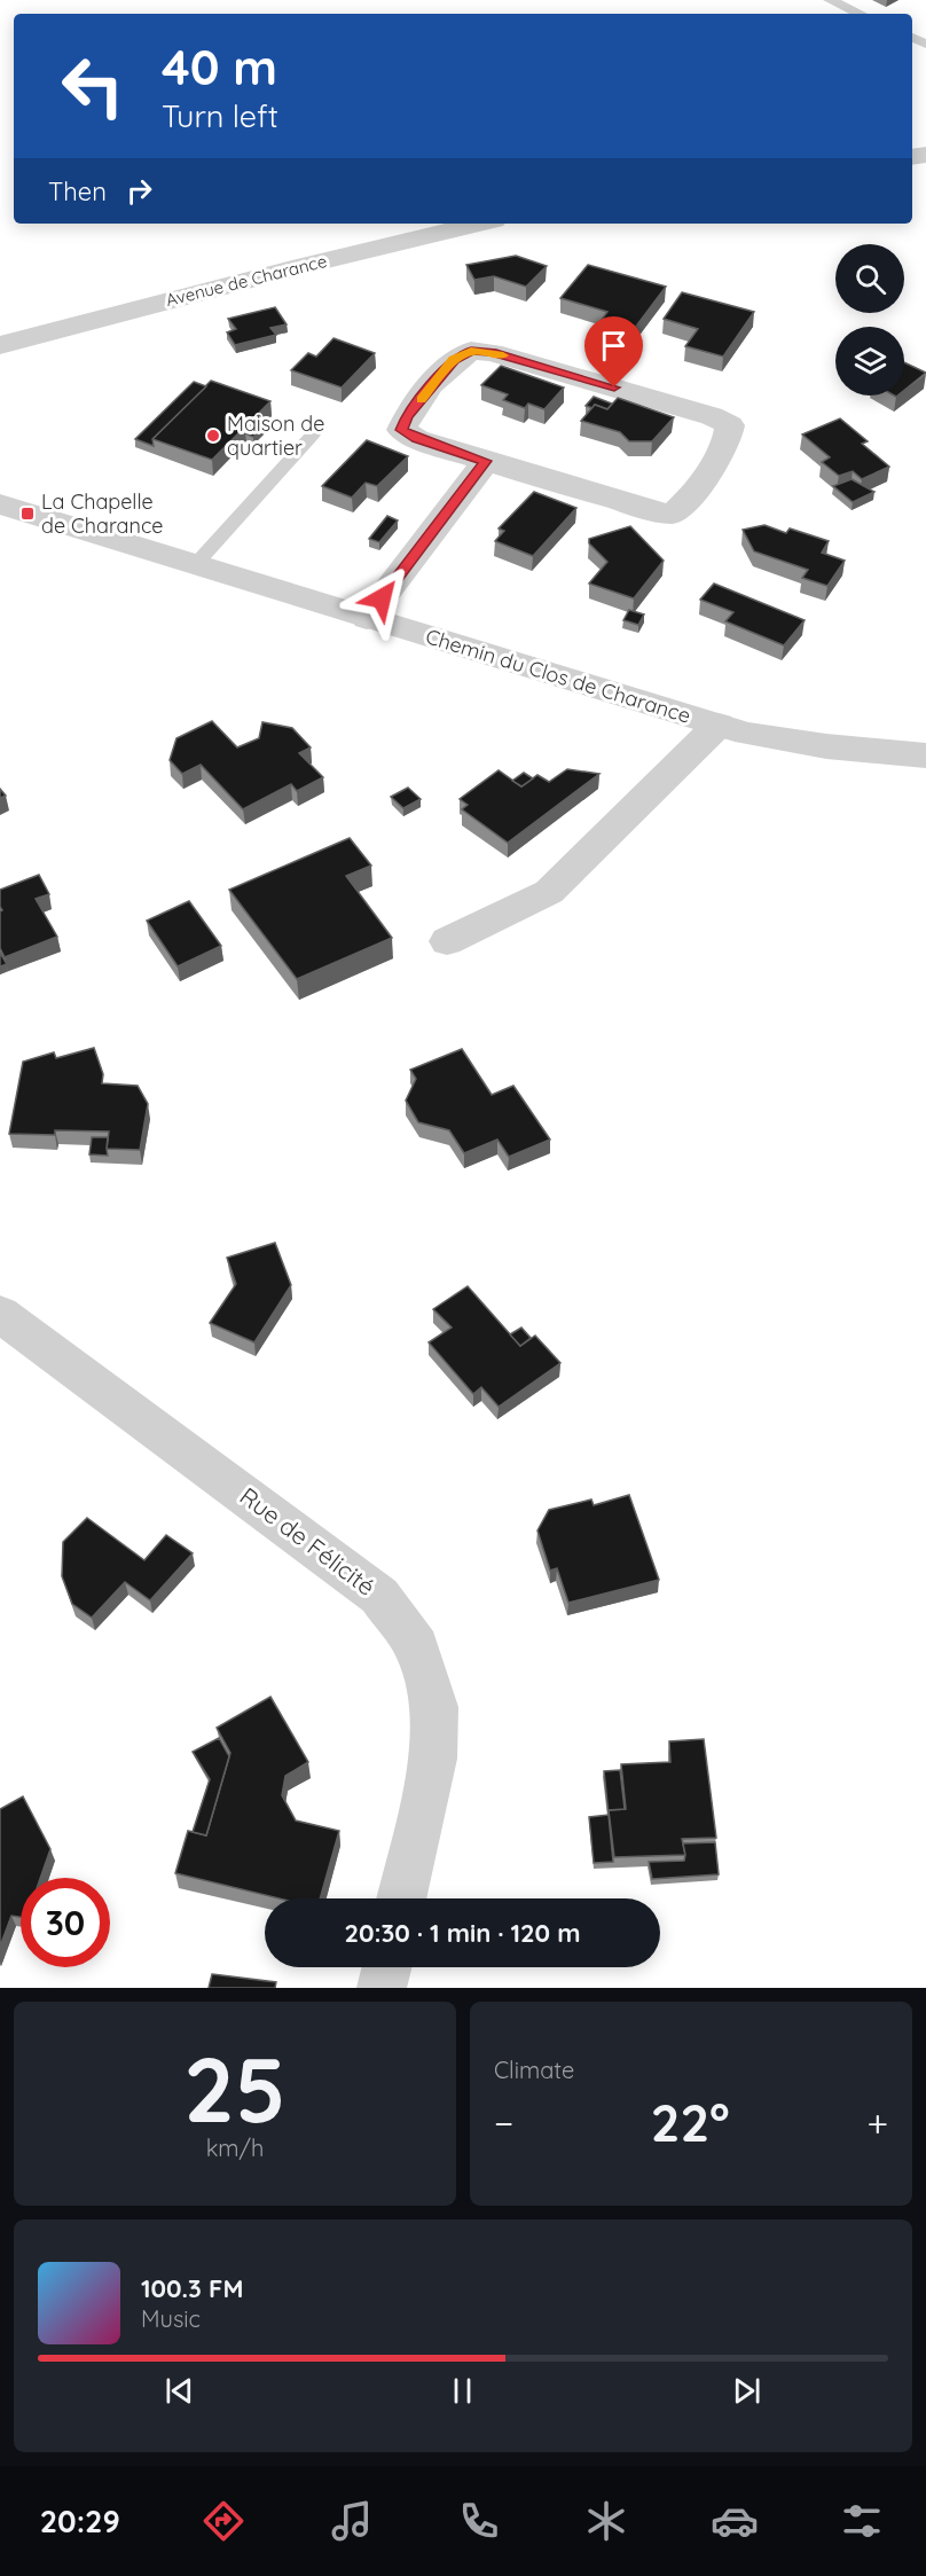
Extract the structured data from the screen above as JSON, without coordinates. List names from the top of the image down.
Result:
{
  "streets": {
    "street": ["Avenue de Charance", "Chemin du Clos de Charance", "Rue de Félicité"]
  },
  "places": {
    "other": ["Maison de quartier"],
    "transit": ["La Chapelle de Charance"]
  },
  "page": {
    "turn": ["40 m", "Turn left"],
    "then": "Then",
    "limit": "30",
    "trip": "20:30 · 1 min · 120 m",
    "tile": [
      ["25", "km/h"],
      "Climate"
    ],
    "heat": ["−", "22°", "+"],
    "song": ["100.3 FM", "Music"],
    "tabs": "20:29"
  }
}
